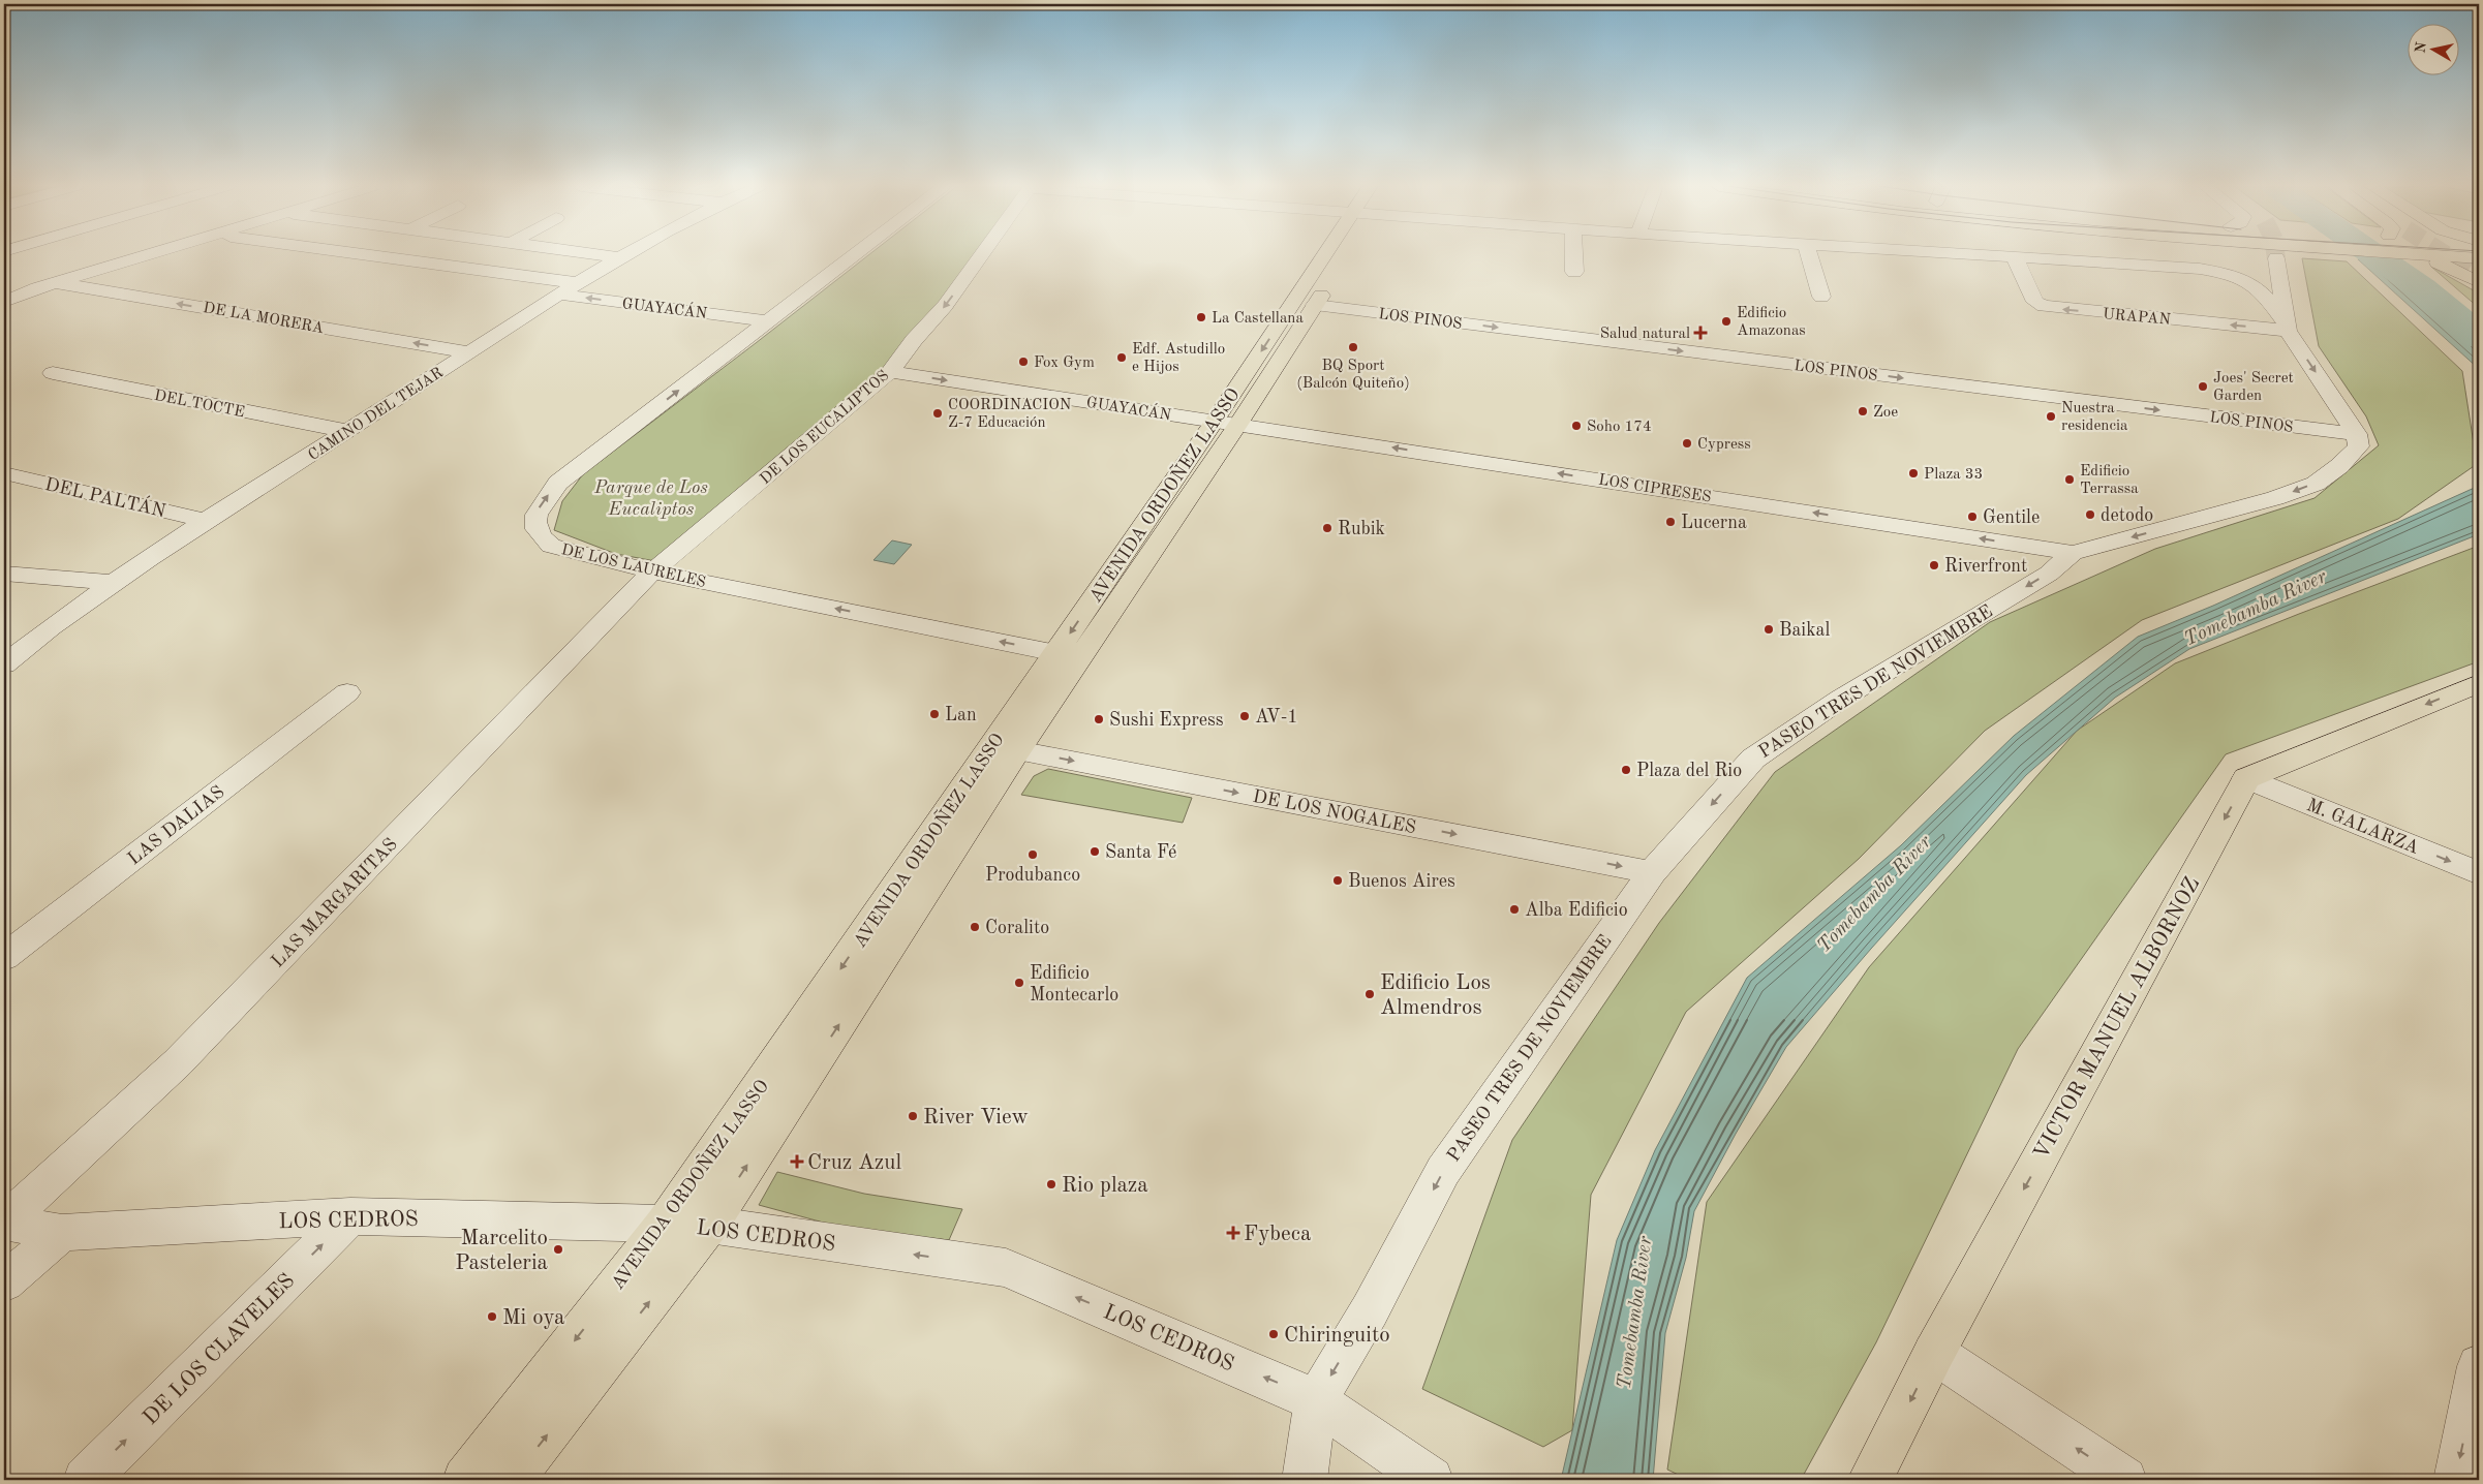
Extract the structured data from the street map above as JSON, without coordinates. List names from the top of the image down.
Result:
{
  "streets": {
    "main road": ["AVENIDA ORDOÑEZ LASSO", "VICTOR MANUEL ALBORNOZ"],
    "street": [
      "GUAYACÁN",
      "URAPAN",
      "DE LA MORERA",
      "LOS PINOS",
      "DEL TOCTE",
      "CAMINO DEL TEJAR",
      "DE LOS EUCALIPTOS",
      "LOS CIPRESES",
      "DEL PALTÁN",
      "DE LOS LAURELES",
      "PASEO TRES DE NOVIEMBRE",
      "DE LOS NOGALES",
      "LAS DALIAS",
      "M. GALARZA",
      "LAS MARGARITAS",
      "LOS CEDROS",
      "DE LOS CLAVELES"
    ]
  },
  "crossings": [
    ["GUAYACÁN", "CAMINO DEL TEJAR"],
    ["GUAYACÁN", "DE LOS EUCALIPTOS"],
    ["GUAYACÁN", "LOS CIPRESES"],
    ["GUAYACÁN", "AVENIDA ORDOÑEZ LASSO"],
    ["GUAYACÁN", "DE LOS LAURELES"],
    ["DE LA MORERA", "CAMINO DEL TEJAR"],
    ["LOS PINOS", "AVENIDA ORDOÑEZ LASSO"],
    ["LOS PINOS", "PASEO TRES DE NOVIEMBRE"],
    ["DEL TOCTE", "CAMINO DEL TEJAR"],
    ["CAMINO DEL TEJAR", "DEL PALTÁN"],
    ["DE LOS EUCALIPTOS", "DE LOS LAURELES"],
    ["DE LOS EUCALIPTOS", "LAS MARGARITAS"],
    ["LOS CIPRESES", "AVENIDA ORDOÑEZ LASSO"],
    ["LOS CIPRESES", "PASEO TRES DE NOVIEMBRE"],
    ["AVENIDA ORDOÑEZ LASSO", "DE LOS LAURELES"],
    ["AVENIDA ORDOÑEZ LASSO", "DE LOS NOGALES"],
    ["AVENIDA ORDOÑEZ LASSO", "LOS CEDROS"],
    ["DE LOS LAURELES", "LAS MARGARITAS"],
    ["PASEO TRES DE NOVIEMBRE", "DE LOS NOGALES"],
    ["PASEO TRES DE NOVIEMBRE", "LOS CEDROS"],
    ["M. GALARZA", "VICTOR MANUEL ALBORNOZ"],
    ["LAS MARGARITAS", "LOS CEDROS"],
    ["LOS CEDROS", "DE LOS CLAVELES"]
  ],
  "one_way": [
    "DE LA MORERA",
    "LOS CIPRESES",
    "PASEO TRES DE NOVIEMBRE",
    "DE LOS NOGALES",
    "M. GALARZA",
    "VICTOR MANUEL ALBORNOZ",
    "LOS CEDROS",
    "DE LOS CLAVELES"
  ],
  "water": ["Tomebamba River"],
  "parks": ["Parque de Los Eucaliptos"],
  "places": {
    "other": [
      "La Castellana",
      "Edificio Amazonas",
      "BQ Sport (Balcón Quiteño)",
      "Edf. Astudillo e Hijos",
      "Fox Gym",
      "Joes' Secret Garden",
      "Zoe",
      "COORDINACION Z-7 Educación",
      "Nuestra residencia",
      "Soho 174",
      "Cypress",
      "Plaza 33",
      "Edificio Terrassa",
      "detodo",
      "Gentile",
      "Lucerna",
      "Rubik",
      "Riverfront",
      "Baikal",
      "Lan",
      "AV-1",
      "Sushi Express",
      "Plaza del Rio",
      "Santa Fé",
      "Produbanco",
      "Buenos Aires",
      "Alba Edificio",
      "Coralito",
      "Edificio Montecarlo",
      "Edificio Los Almendros",
      "River View",
      "Rio plaza",
      "Marcelito Pasteleria",
      "Mi oya",
      "Chiringuito"
    ],
    "health": ["Salud natural", "Cruz Azul", "Fybeca"]
  },
  "north": "left"
}
